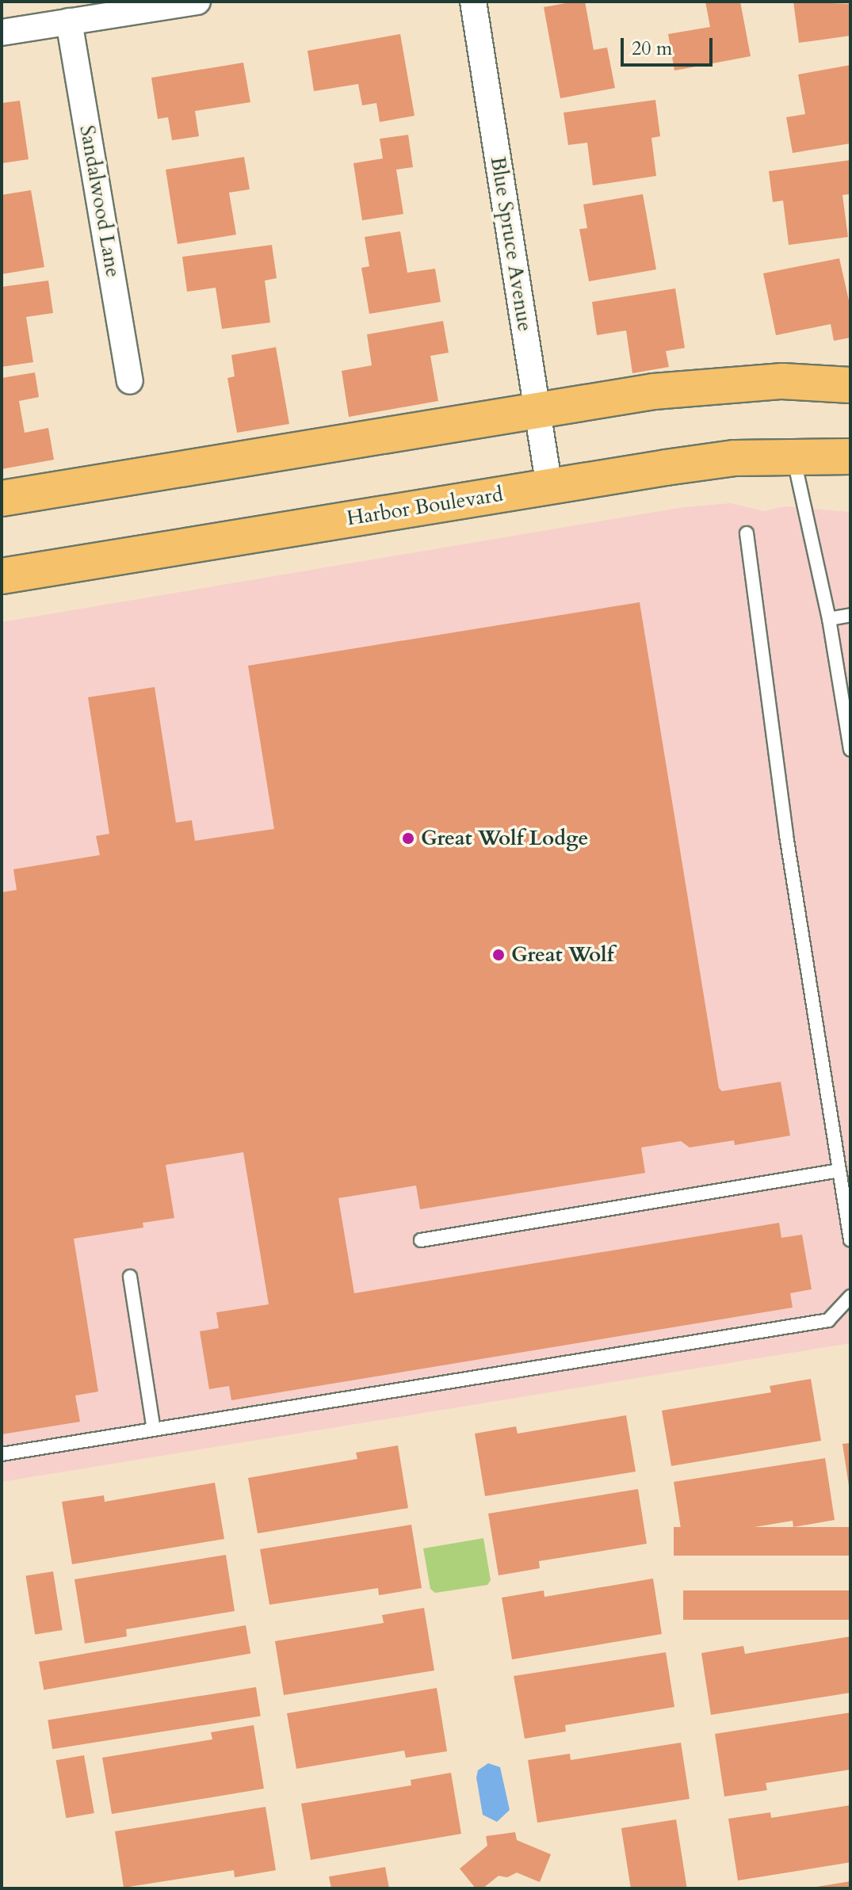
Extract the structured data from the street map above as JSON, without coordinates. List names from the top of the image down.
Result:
{
  "streets": {
    "main road": ["Harbor Boulevard"],
    "street": ["Sandalwood Lane", "Blue Spruce Avenue"]
  },
  "crossings": [
    ["Blue Spruce Avenue", "Harbor Boulevard"]
  ],
  "places": ["Great Wolf Lodge", "Great Wolf"],
  "scale_bar": "20 m"
}
